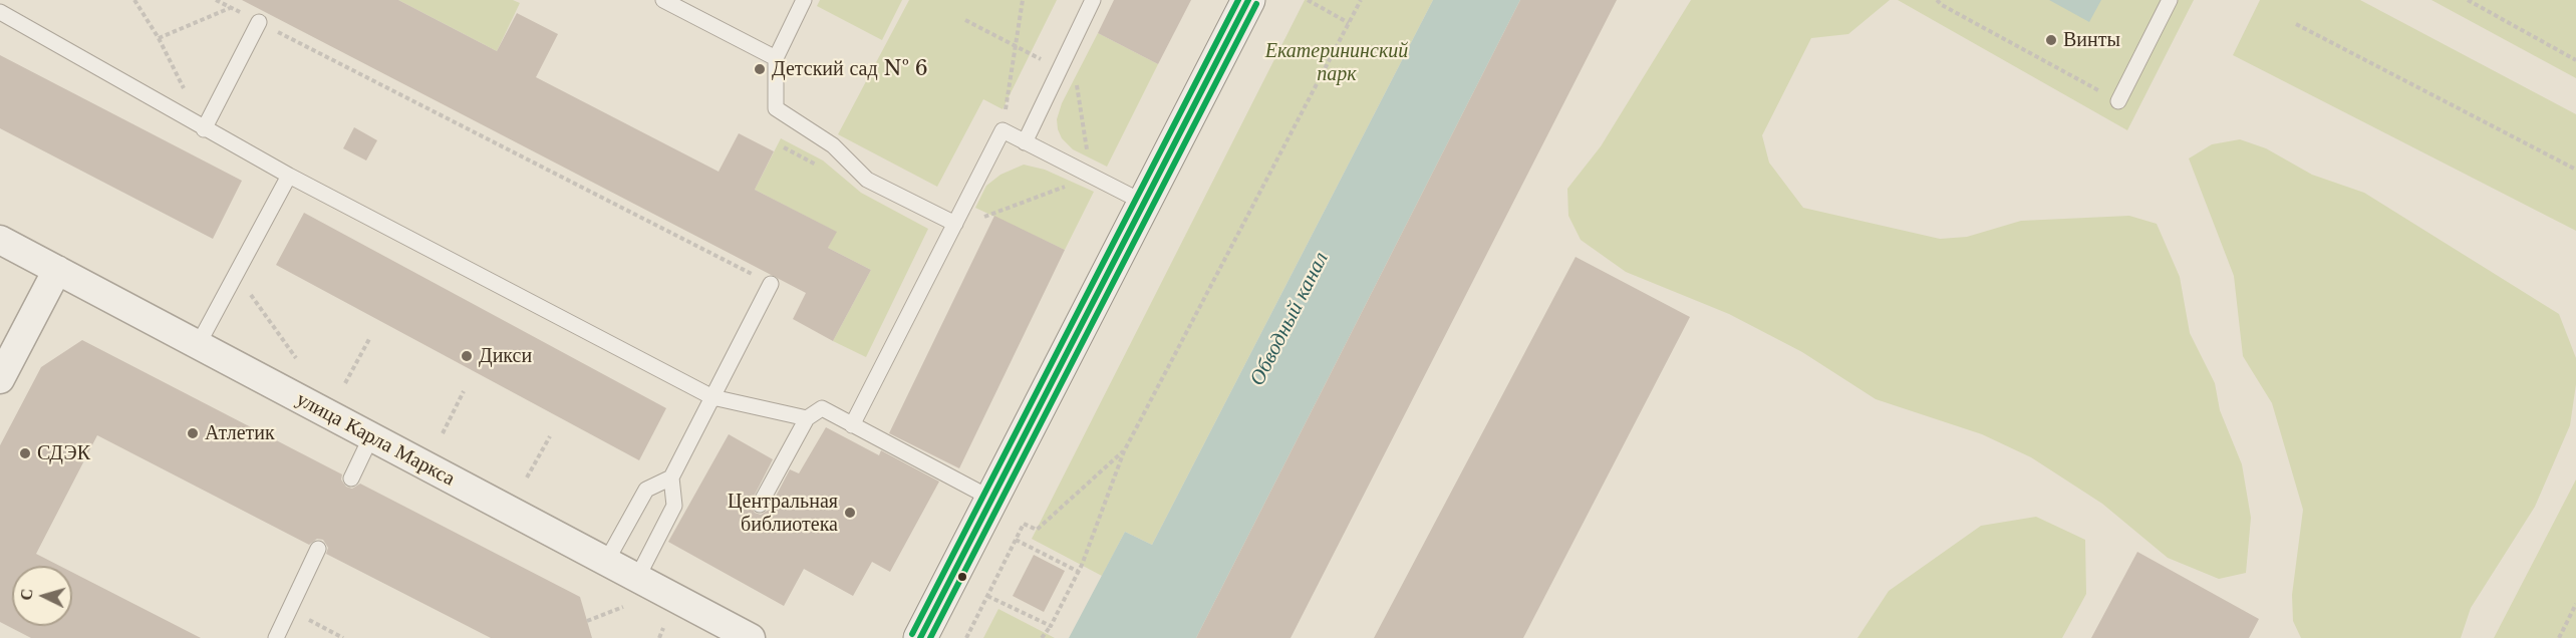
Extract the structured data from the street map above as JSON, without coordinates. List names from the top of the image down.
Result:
{
  "streets": {
    "street": ["улица Карла Маркса"]
  },
  "water": ["Обводный канал"],
  "parks": ["Екатерининский парк"],
  "places": [
    "Винты",
    "Детский сад № 6",
    "Дикси",
    "Атлетик",
    "СДЭК",
    "Центральная библиотека"
  ],
  "north": "left"
}
